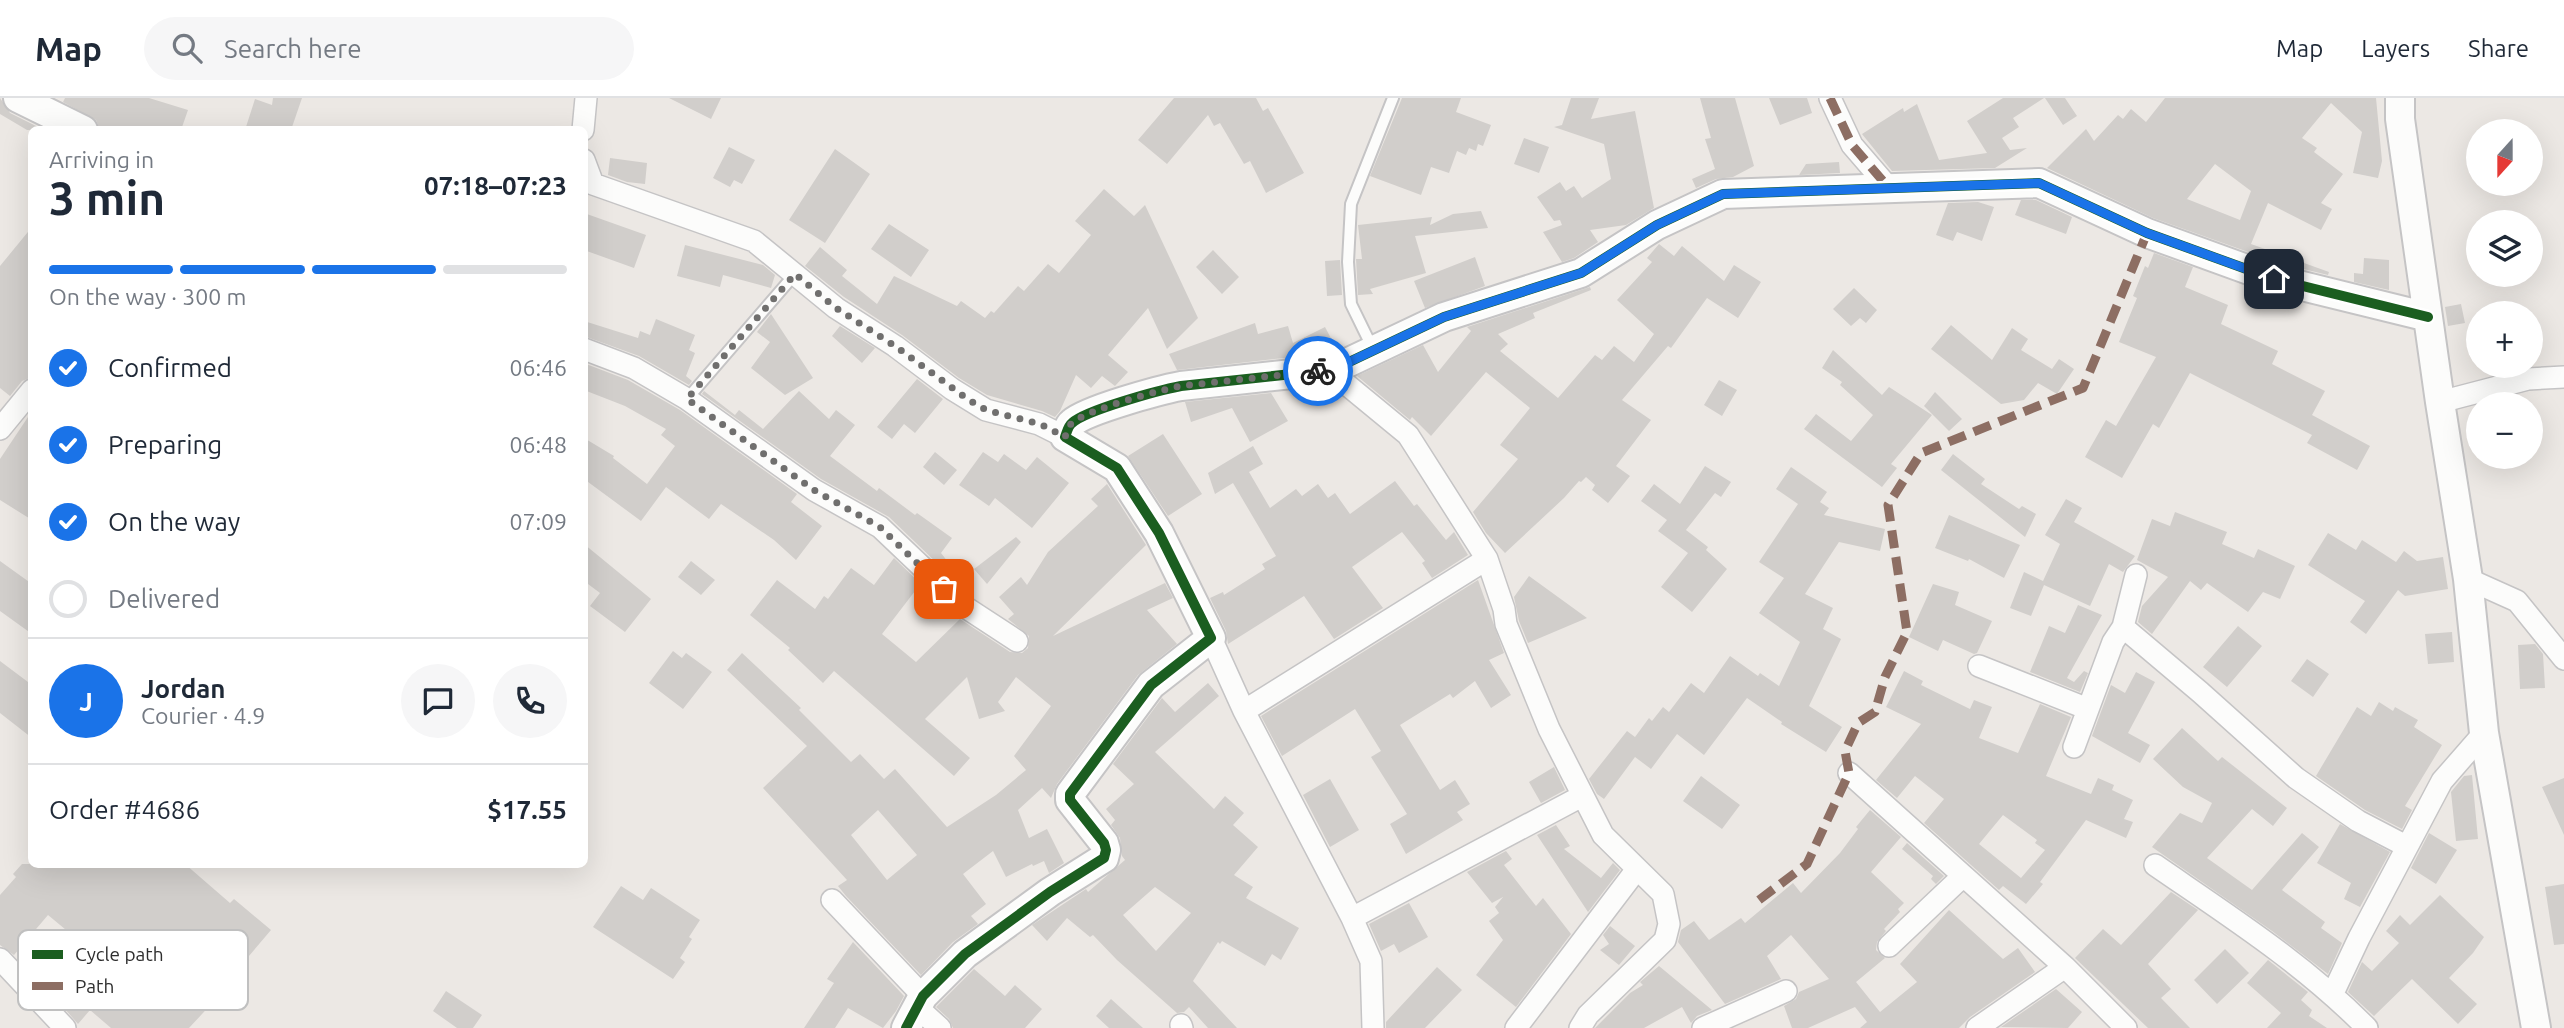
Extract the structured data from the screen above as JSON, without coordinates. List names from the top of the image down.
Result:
{
  "legend": ["Cycle path", "Path"],
  "north": "bottom",
  "page": {
    "header": "Map",
    "search": "Search here",
    "nav": ["Map", "Layers", "Share"],
    "map_buttons": ["+", "−"],
    "heading": ["3 min", "Arriving in", "07:18–07:23"],
    "panel": [
      "Jordan",
      "Courier · 4.9",
      "Order #4686",
      "$17.55"
    ],
    "bar": "On the way · 300 m",
    "list": [
      ["Confirmed", "06:46"],
      ["Preparing", "06:48"],
      ["On the way", "07:09"],
      "Delivered"
    ],
    "round": "J"
  }
}
